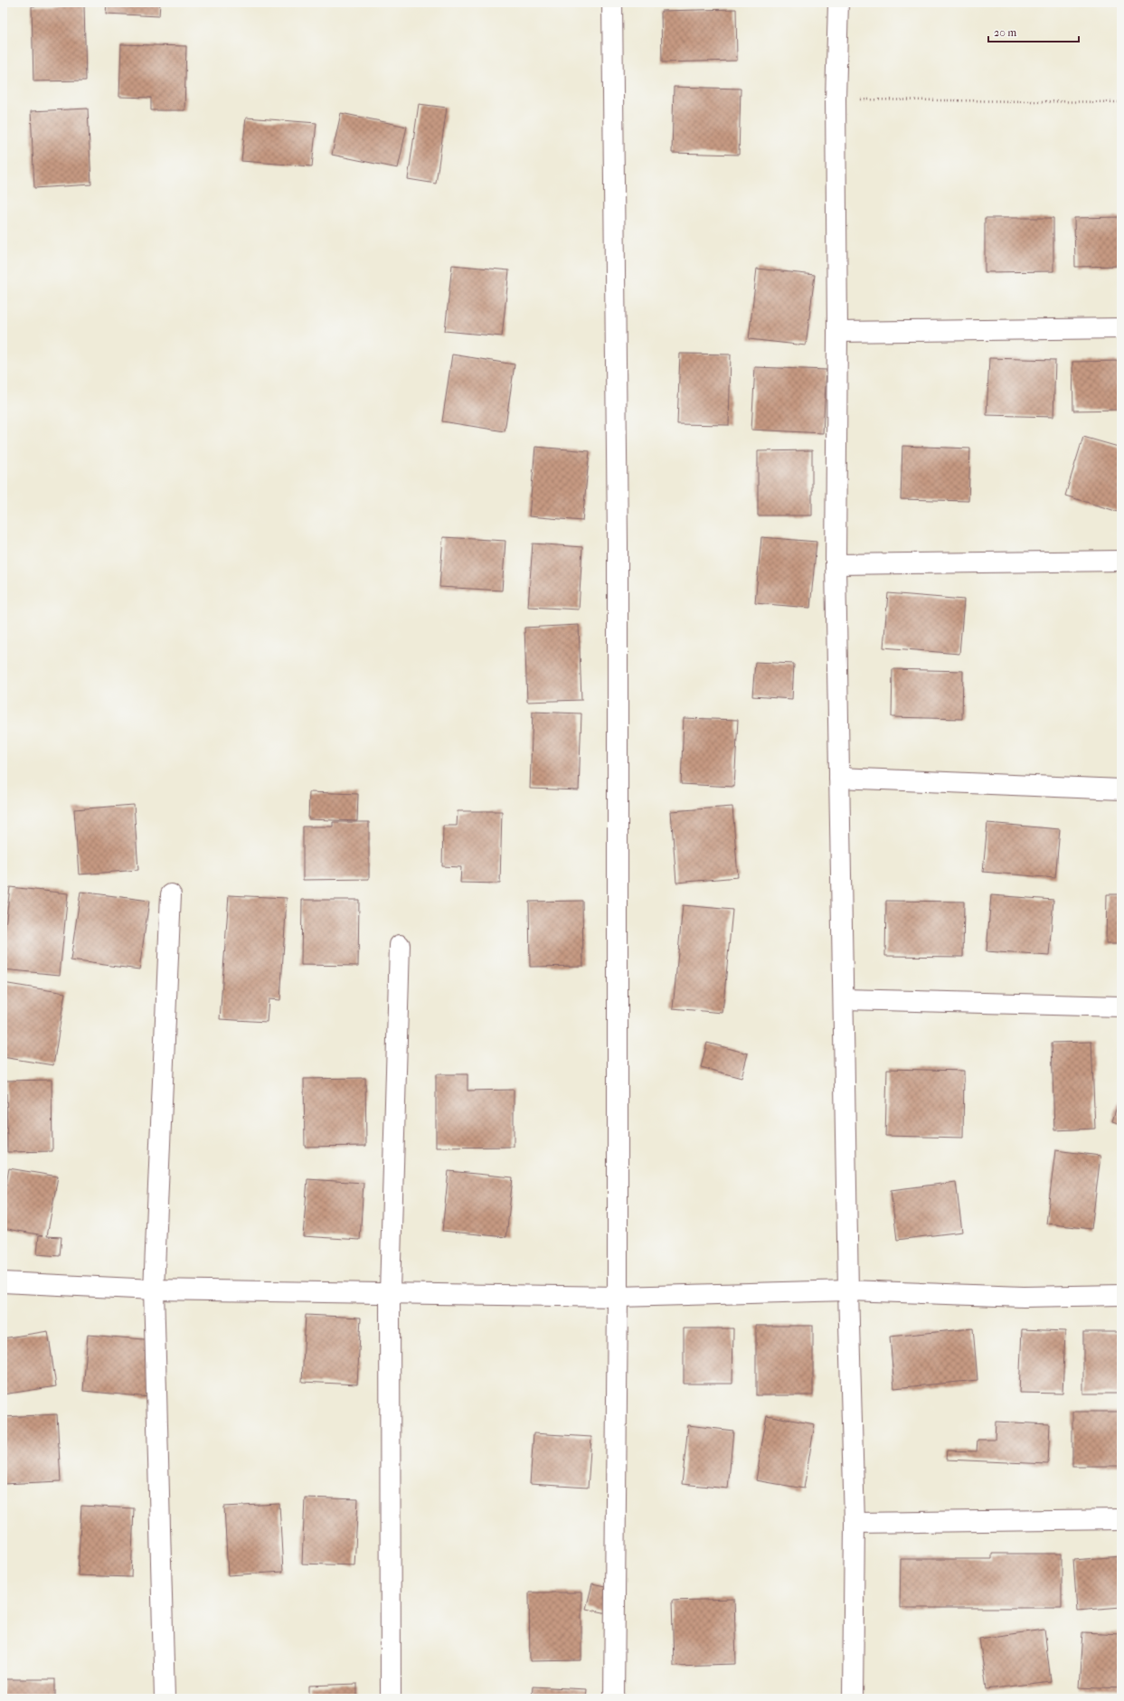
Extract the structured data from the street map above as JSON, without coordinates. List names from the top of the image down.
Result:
{
  "scale_bar": "20 m"
}
